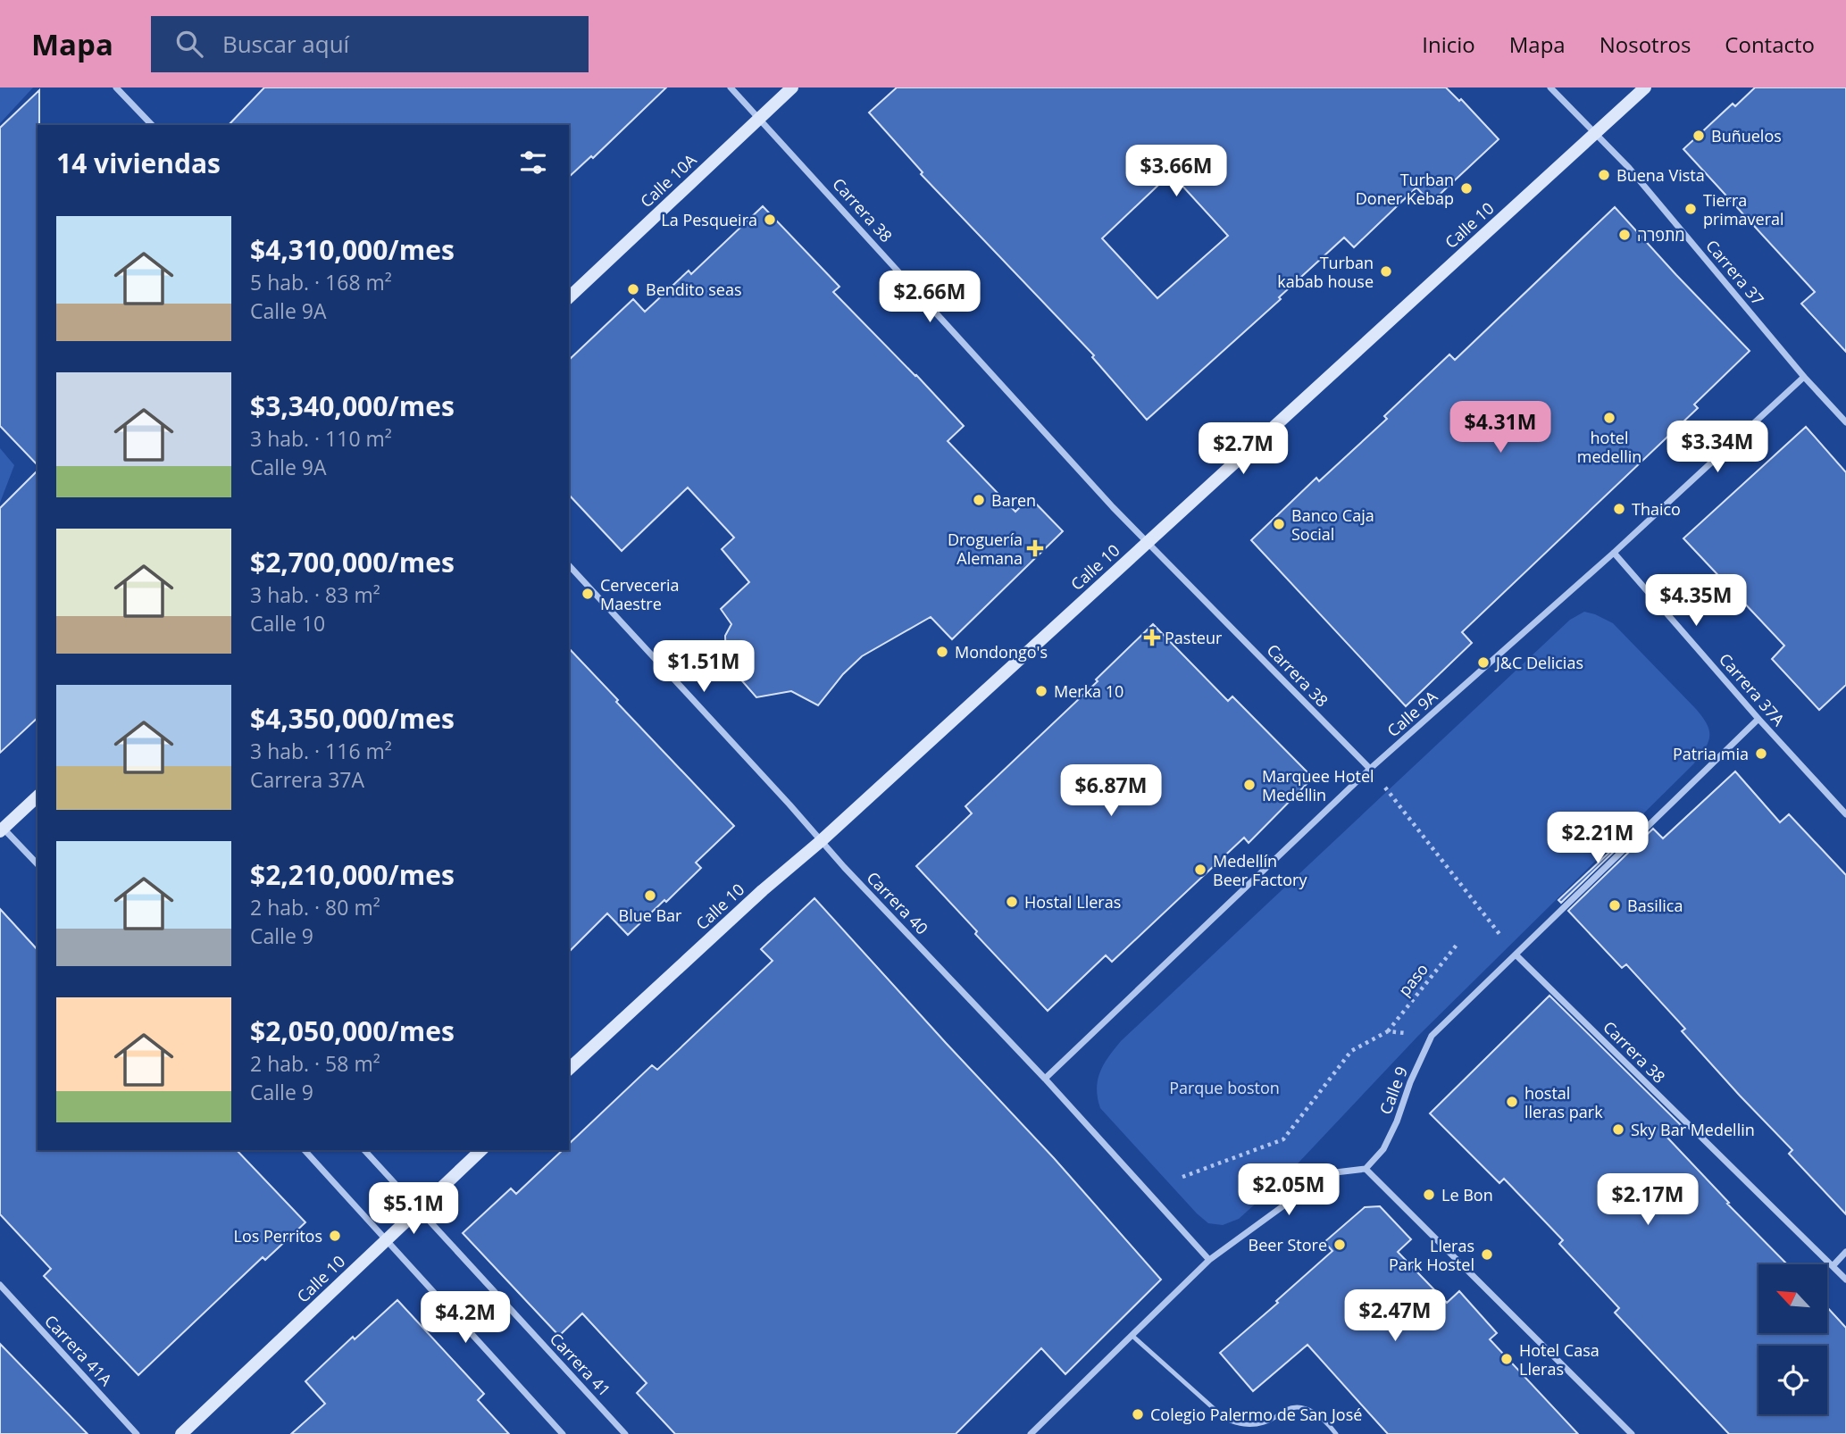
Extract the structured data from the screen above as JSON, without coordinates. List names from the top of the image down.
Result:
{
  "streets": {
    "main road": ["Calle 10A", "Calle 10"],
    "street": [
      "Carrera 38",
      "Carrera 37",
      "Carrera 37A",
      "Calle 9A",
      "Carrera 40",
      "Calle 9",
      "Carrera 41A",
      "Carrera 41"
    ],
    "path": ["paso"]
  },
  "crossings": [
    ["Calle 10A", "Carrera 38"],
    ["Carrera 38", "Calle 10"],
    ["Carrera 38", "Calle 9A"],
    ["Carrera 38", "Calle 9"],
    ["Calle 10", "Carrera 37"],
    ["Calle 10", "Carrera 40"],
    ["Calle 10", "Carrera 41"],
    ["Carrera 37", "Calle 9A"],
    ["Carrera 37A", "Calle 9A"],
    ["Carrera 37A", "Calle 9"],
    ["Calle 9A", "Carrera 40"]
  ],
  "parks": ["Parque boston"],
  "places": {
    "other": [
      "Buñuelos",
      "Buena Vista",
      "Turban Doner Kebap",
      "Tierra primaveral",
      "La Pesqueira",
      "מתפרה",
      "Turban kabab house",
      "Bendito seas",
      "hotel medellin",
      "Baren",
      "Thaico",
      "Banco Caja Social",
      "Cerveceria Maestre",
      "Mondongo's",
      "J&C Delicias",
      "Merka 10",
      "Patria mia",
      "Marquee Hotel Medellin",
      "Medellín Beer Factory",
      "Blue Bar",
      "Hostal Lleras",
      "Basilica",
      "hostal lleras park",
      "Sky Bar Medellin",
      "Le Bon",
      "Los Perritos",
      "Beer Store",
      "Lleras Park Hostel",
      "Hotel Casa Lleras",
      "Colegio Palermo de San José"
    ],
    "health": ["Droguería Alemana", "Pasteur"]
  },
  "north": "top left",
  "page": {
    "header": "Mapa",
    "search": "Buscar aquí",
    "nav": [
      "Inicio",
      "Mapa",
      "Nosotros",
      "Contacto"
    ],
    "heading": "14 viviendas",
    "price": [
      "$3.66M",
      "$2.66M",
      "$4.31M",
      "$3.34M",
      "$2.7M",
      "$4.35M",
      "$1.51M",
      "$6.87M",
      "$2.21M",
      "$2.05M",
      "$2.17M",
      "$5.1M",
      "$2.47M",
      "$4.2M"
    ],
    "list": [
      {
        "name": "$4,310,000/mes",
        "note": "5 hab. · 168 m² · Calle 9A"
      },
      {
        "name": "$3,340,000/mes",
        "note": "3 hab. · 110 m² · Calle 9A"
      },
      {
        "name": "$2,700,000/mes",
        "note": "3 hab. · 83 m² · Calle 10"
      },
      {
        "name": "$4,350,000/mes",
        "note": "3 hab. · 116 m² · Carrera 37A"
      },
      {
        "name": "$2,210,000/mes",
        "note": "2 hab. · 80 m² · Calle 9"
      },
      {
        "name": "$2,050,000/mes",
        "note": "2 hab. · 58 m² · Calle 9"
      }
    ]
  }
}
